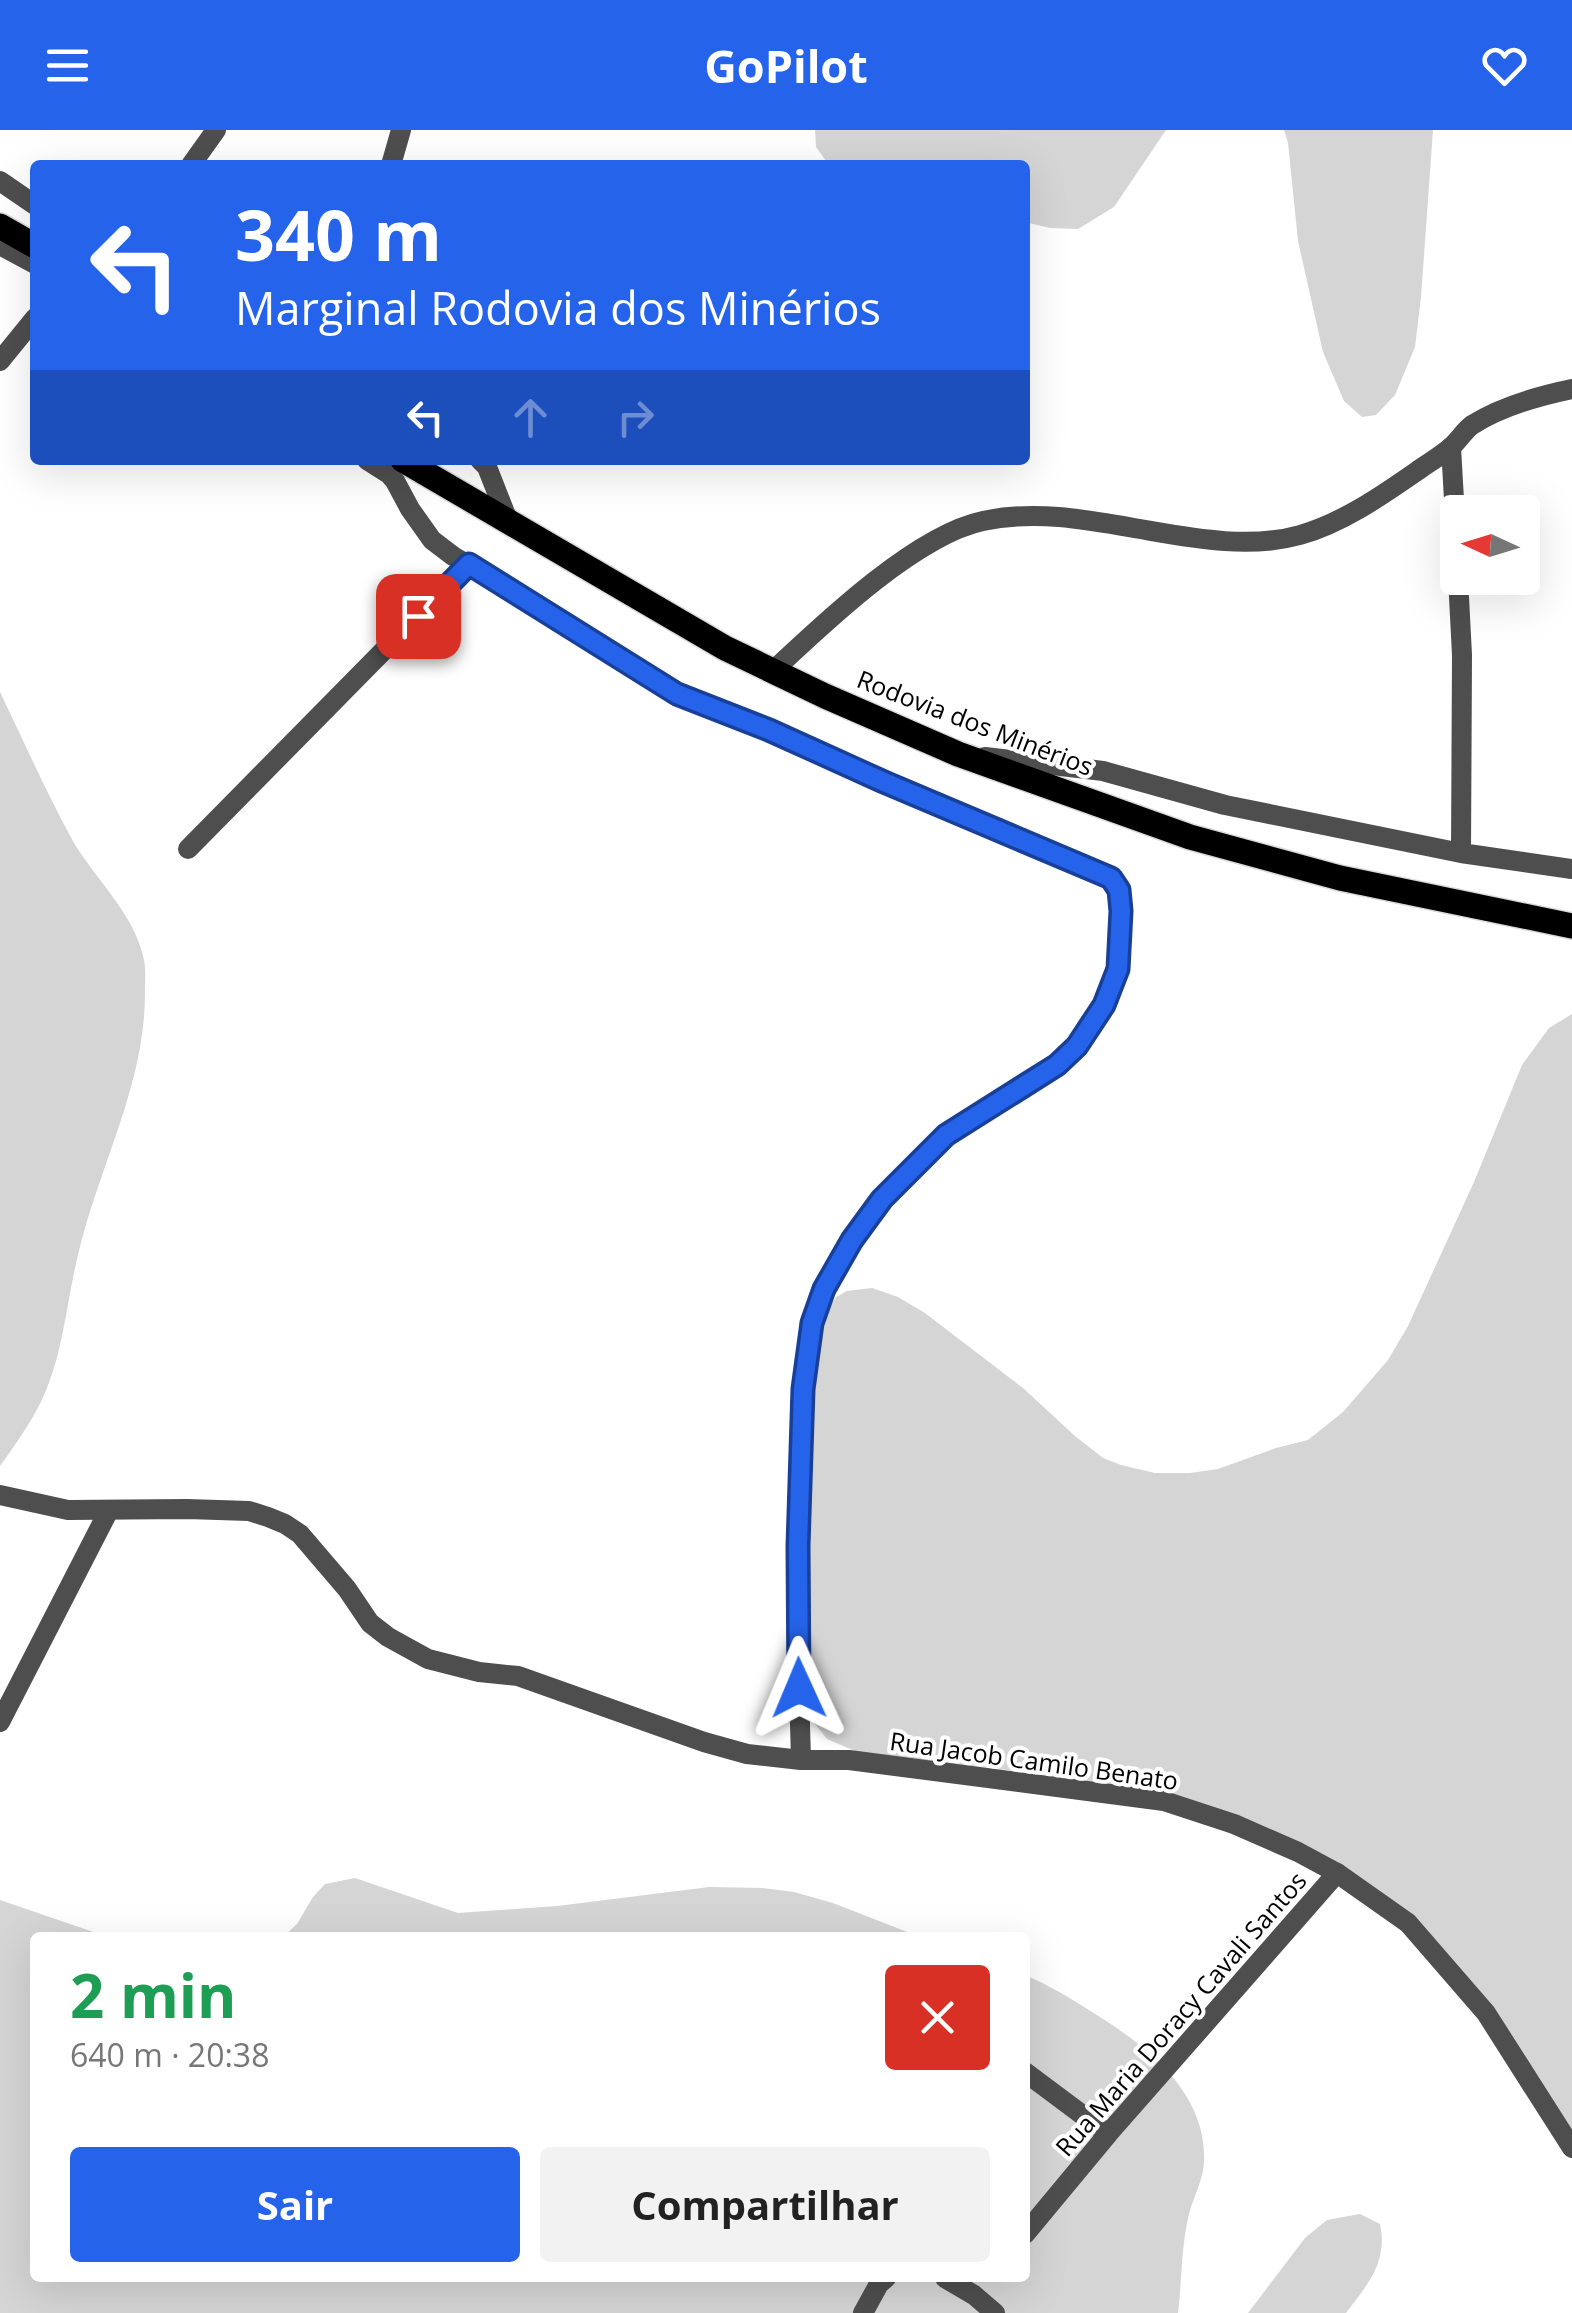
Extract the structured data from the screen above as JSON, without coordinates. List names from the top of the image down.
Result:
{
  "streets": {
    "main road": ["Rodovia dos Minérios"],
    "street": ["Rua Jacob Camilo Benato", "Rua Maria Doracy Cavali Santos"]
  },
  "crossings": [
    ["Rua Jacob Camilo Benato", "Rua Maria Doracy Cavali Santos"]
  ],
  "north": "left",
  "page": {
    "header": "GoPilot",
    "turn": ["340 m", "Marginal Rodovia dos Minérios"],
    "heading": ["2 min", "640 m · 20:38"],
    "buttons": ["Sair", "Compartilhar"]
  }
}
